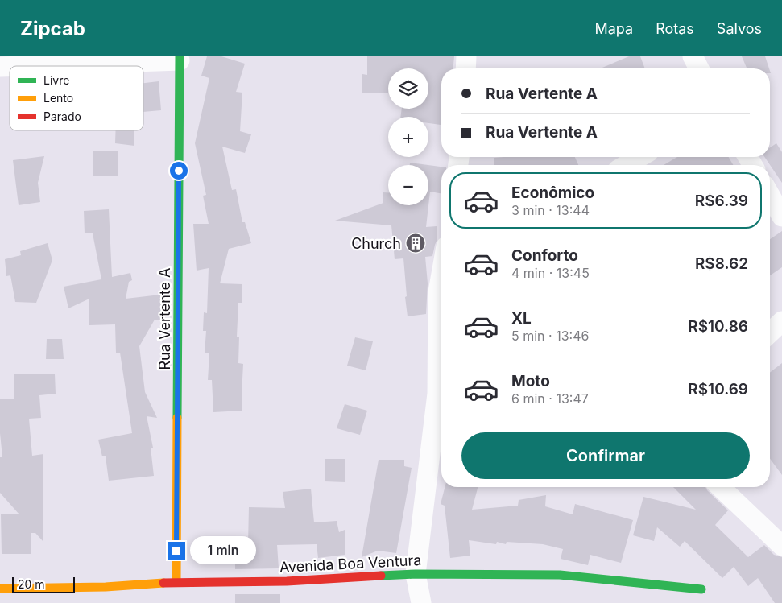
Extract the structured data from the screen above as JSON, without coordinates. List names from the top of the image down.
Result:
{
  "streets": {
    "street": ["Rua Vertente A", "Avenida Boa Ventura"]
  },
  "crossings": [
    ["Rua Vertente A", "Avenida Boa Ventura"]
  ],
  "places": {
    "building": ["Church"]
  },
  "legend": ["Livre", "Lento", "Parado"],
  "scale_bar": "20 m",
  "page": {
    "header": "Zipcab",
    "nav": ["Mapa", "Rotas", "Salvos"],
    "map_buttons": ["+", "−"],
    "banner": ["Rua Vertente A", "Rua Vertente A"],
    "list": [
      {
        "name": "Econômico",
        "note": "3 min · 13:44",
        "value": "R$6.39"
      },
      {
        "name": "Conforto",
        "note": "4 min · 13:45",
        "value": "R$8.62"
      },
      {
        "name": "XL",
        "note": "5 min · 13:46",
        "value": "R$10.86"
      },
      {
        "name": "Moto",
        "note": "6 min · 13:47",
        "value": "R$10.69"
      }
    ],
    "buttons": "Confirmar",
    "bubble": "1 min",
    "scale": "20 m"
  }
}
